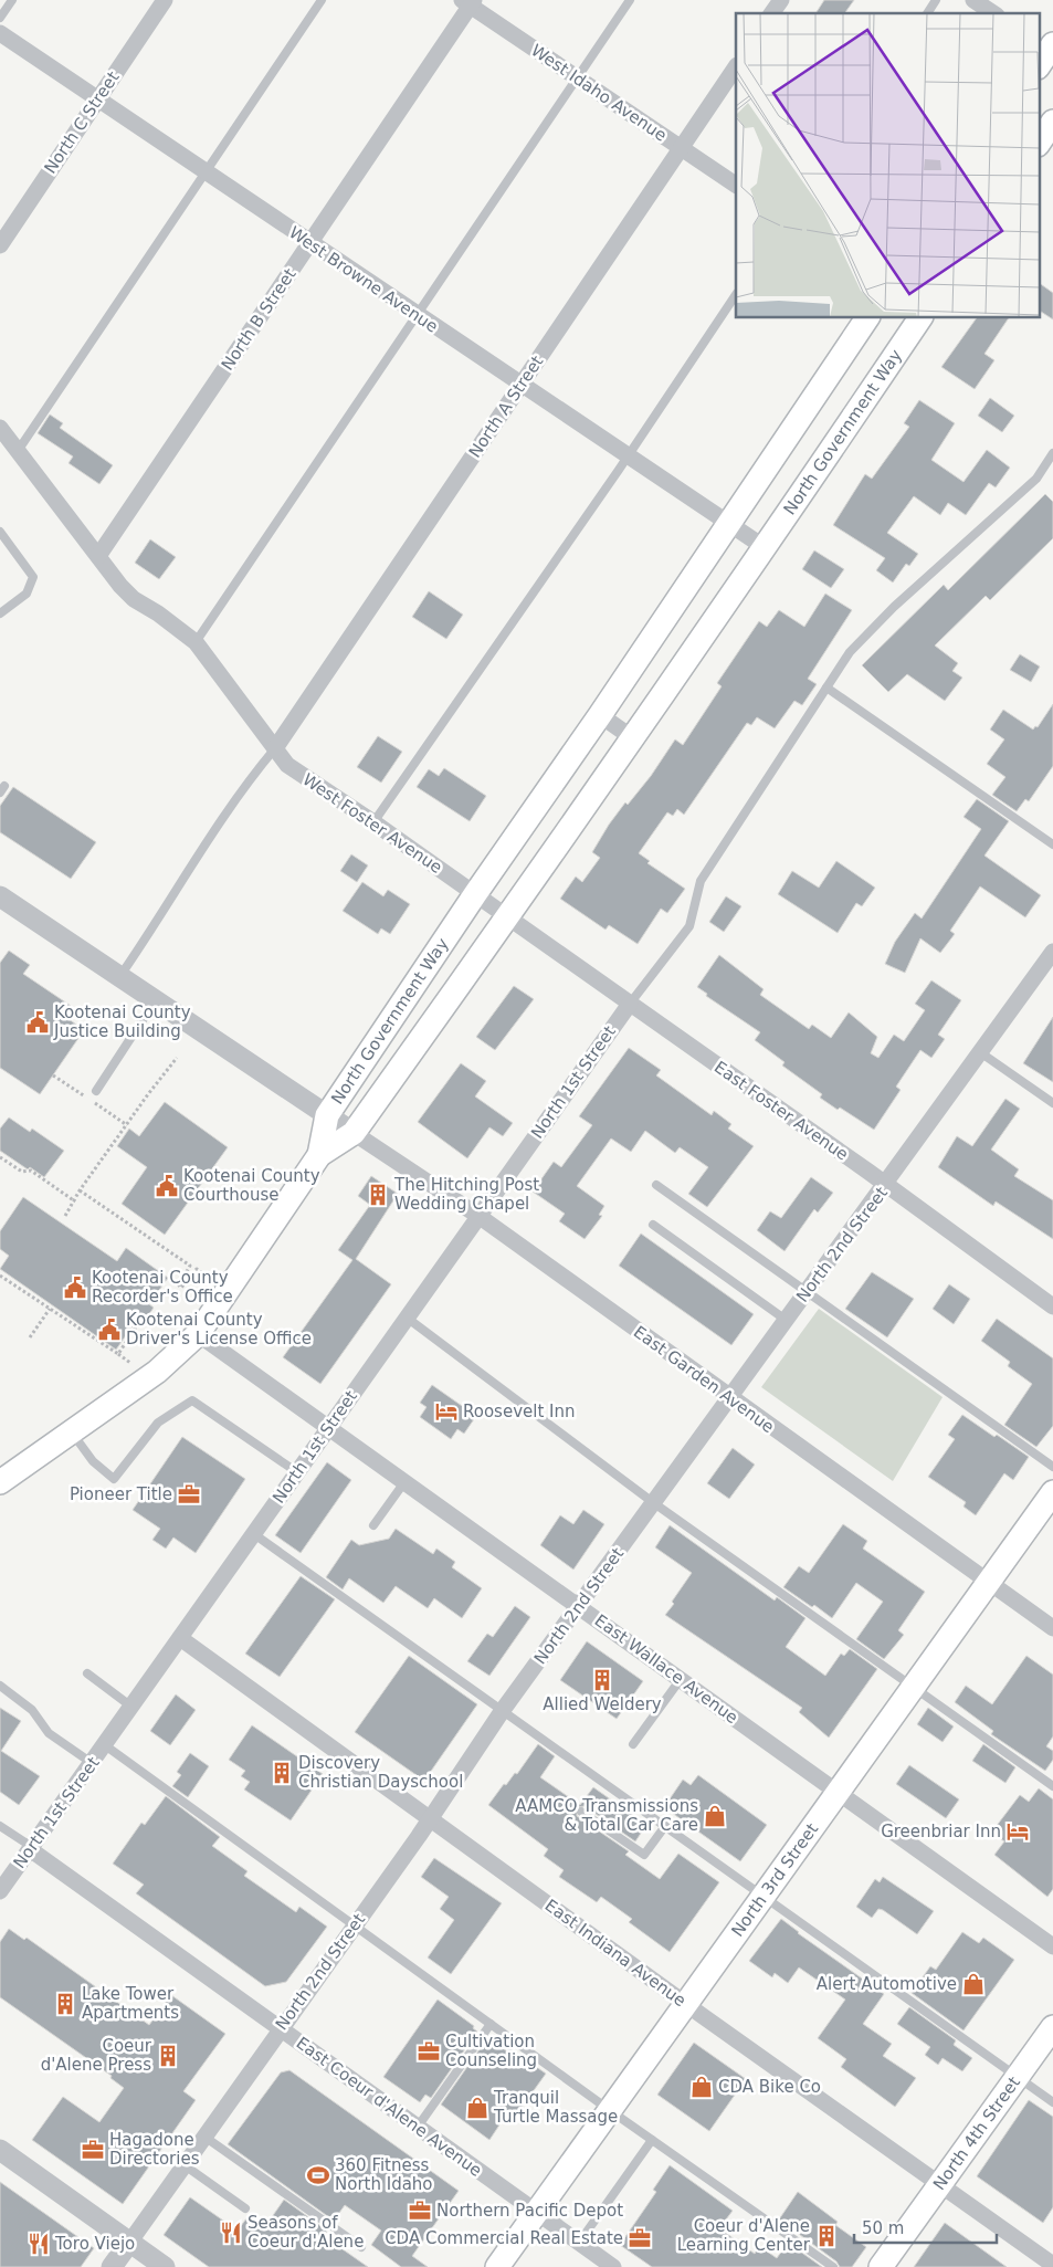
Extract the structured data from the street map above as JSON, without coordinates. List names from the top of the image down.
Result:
{
  "streets": {
    "main road": ["North Government Way", "North 3rd Street", "North 4th Street"],
    "street": [
      "West Idaho Avenue",
      "North C Street",
      "West Browne Avenue",
      "North B Street",
      "North A Street",
      "West Foster Avenue",
      "North 1st Street",
      "East Foster Avenue",
      "North 2nd Street",
      "East Garden Avenue",
      "East Wallace Avenue",
      "East Indiana Avenue",
      "East Coeur d'Alene Avenue"
    ]
  },
  "crossings": [
    ["West Idaho Avenue", "North B Street"],
    ["West Idaho Avenue", "North A Street"],
    ["North C Street", "West Browne Avenue"],
    ["West Browne Avenue", "North B Street"],
    ["West Browne Avenue", "North A Street"],
    ["West Browne Avenue", "North Government Way"],
    ["North B Street", "West Foster Avenue"],
    ["North A Street", "West Foster Avenue"],
    ["North Government Way", "West Foster Avenue"],
    ["North Government Way", "East Foster Avenue"],
    ["North Government Way", "East Garden Avenue"],
    ["North Government Way", "East Wallace Avenue"],
    ["North 1st Street", "East Foster Avenue"],
    ["North 1st Street", "East Garden Avenue"],
    ["North 1st Street", "East Wallace Avenue"],
    ["North 1st Street", "East Indiana Avenue"],
    ["North 1st Street", "East Coeur d'Alene Avenue"],
    ["East Foster Avenue", "North 2nd Street"],
    ["North 2nd Street", "East Garden Avenue"],
    ["North 2nd Street", "East Wallace Avenue"],
    ["North 2nd Street", "East Indiana Avenue"],
    ["North 2nd Street", "East Coeur d'Alene Avenue"],
    ["East Garden Avenue", "North 3rd Street"],
    ["East Wallace Avenue", "North 3rd Street"],
    ["North 3rd Street", "East Indiana Avenue"],
    ["North 3rd Street", "East Coeur d'Alene Avenue"],
    ["East Indiana Avenue", "North 4th Street"]
  ],
  "places": {
    "public building": [
      "Kootenai County Justice Building",
      "Kootenai County Courthouse",
      "Kootenai County Recorder's Office",
      "Kootenai County Driver's License Office"
    ],
    "building": [
      "The Hitching Post Wedding Chapel",
      "Allied Weldery",
      "Discovery Christian Dayschool",
      "Lake Tower Apartments",
      "Coeur d'Alene Press",
      "Coeur d'Alene Learning Center"
    ],
    "hotel": ["Roosevelt Inn", "Greenbriar Inn"],
    "office": [
      "Pioneer Title",
      "Cultivation Counseling",
      "Hagadone Directories",
      "Northern Pacific Depot",
      "CDA Commercial Real Estate"
    ],
    "shop": [
      "AAMCO Transmissions & Total Car Care",
      "Alert Automotive",
      "CDA Bike Co",
      "Tranquil Turtle Massage"
    ],
    "sports": ["360 Fitness North Idaho"],
    "restaurant": ["Seasons of Coeur d'Alene", "Toro Viejo"]
  },
  "scale_bar": "50 m"
}
